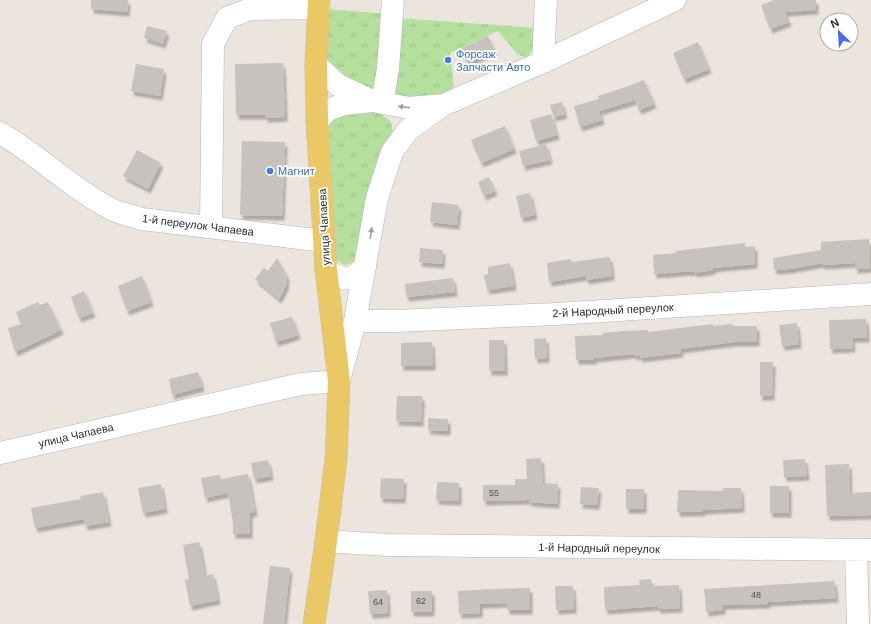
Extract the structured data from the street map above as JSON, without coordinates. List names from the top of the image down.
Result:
{
  "streets": {
    "main road": ["улица Чапаева"],
    "street": ["1-й переулок Чапаева", "2-й Народный переулок", "1-й Народный переулок"]
  },
  "crossings": [
    ["1-й переулок Чапаева", "улица Чапаева"],
    ["улица Чапаева", "1-й Народный переулок"]
  ],
  "places": ["Форсаж Запчасти Авто", "Магнит"],
  "house_numbers": [
    "55",
    "48",
    "62",
    "64"
  ],
  "north": "top left"
}
